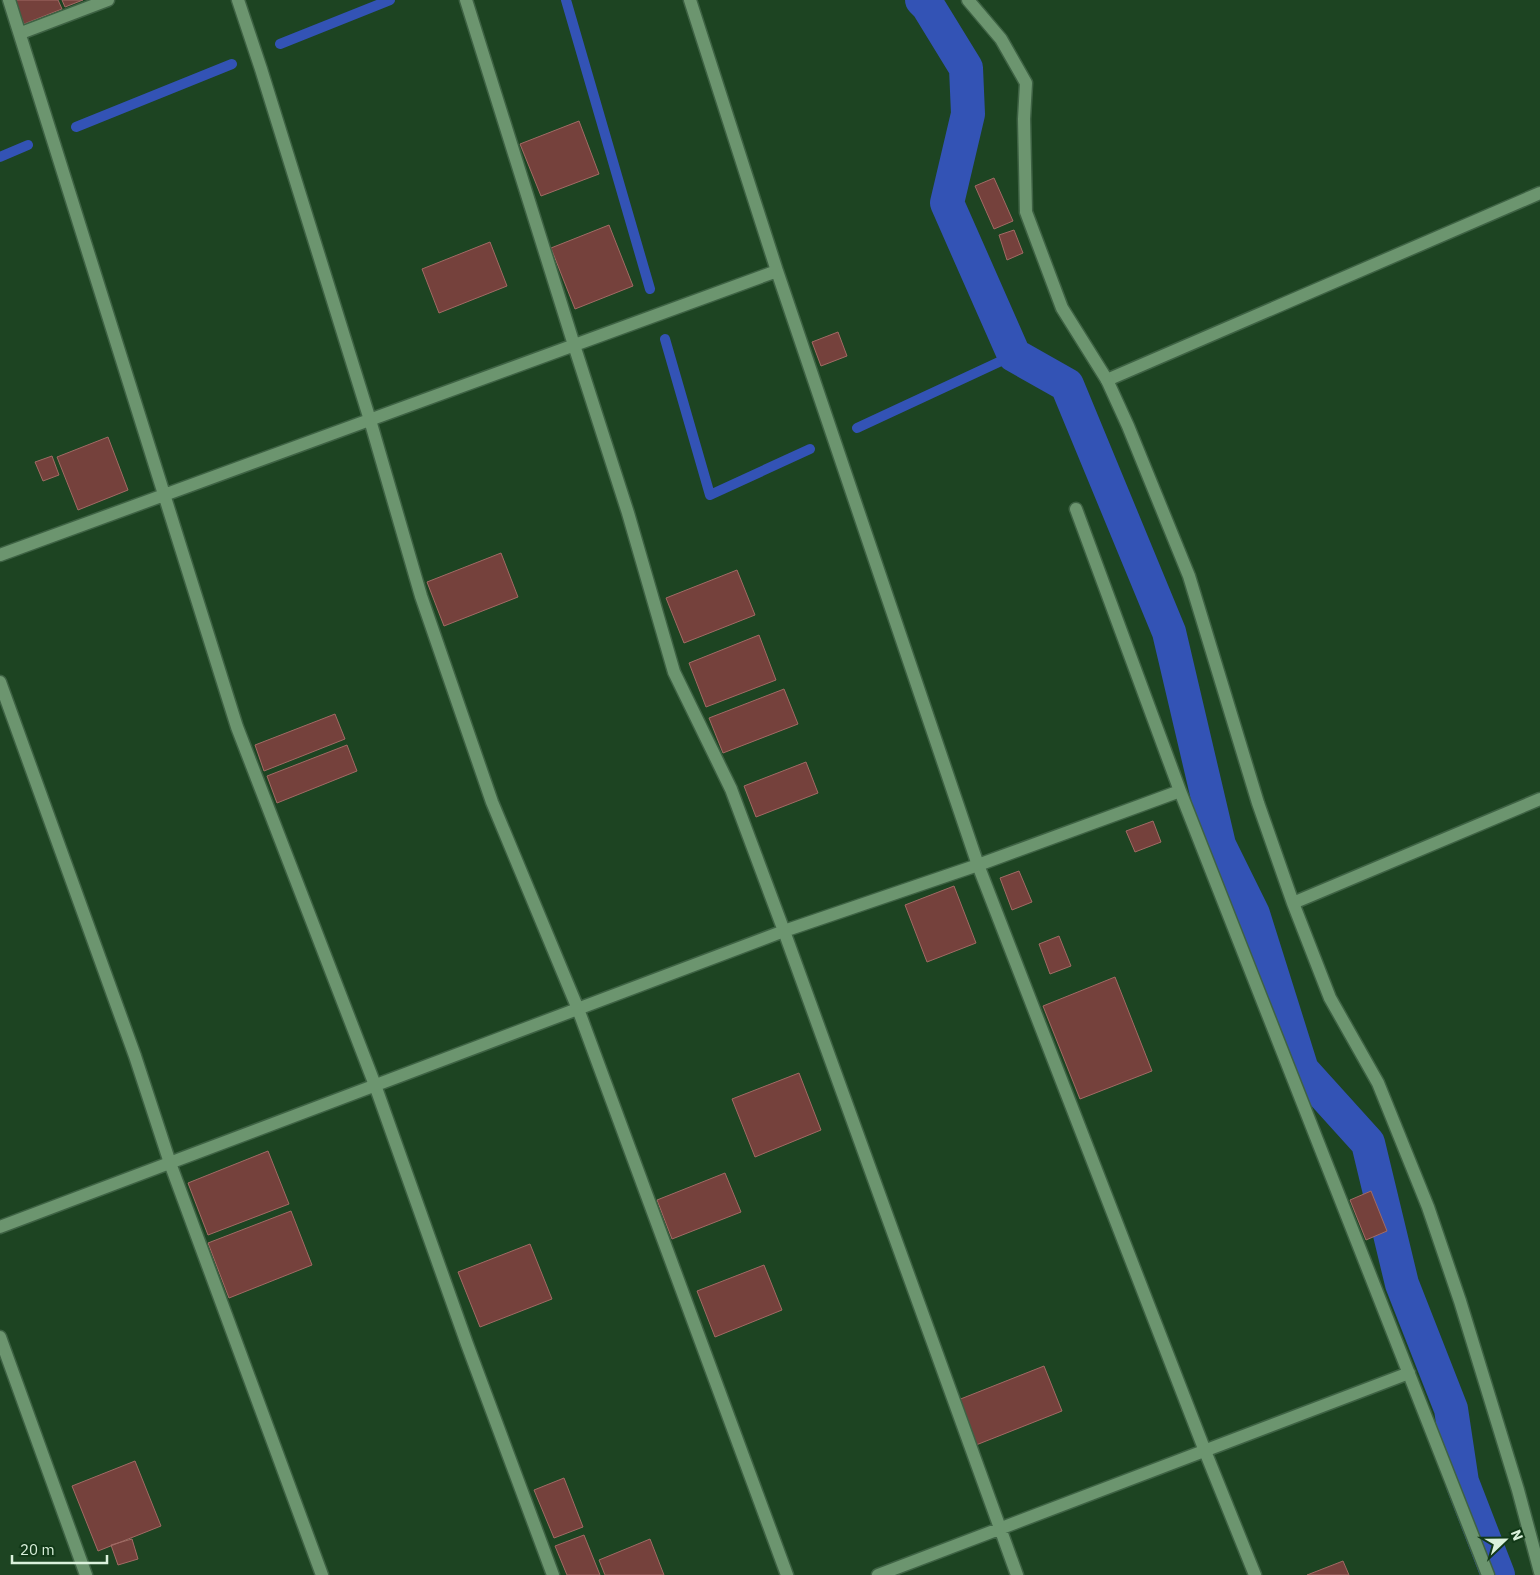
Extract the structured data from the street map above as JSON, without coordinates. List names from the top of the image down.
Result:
{
  "scale_bar": "20 m",
  "north": "right"
}
